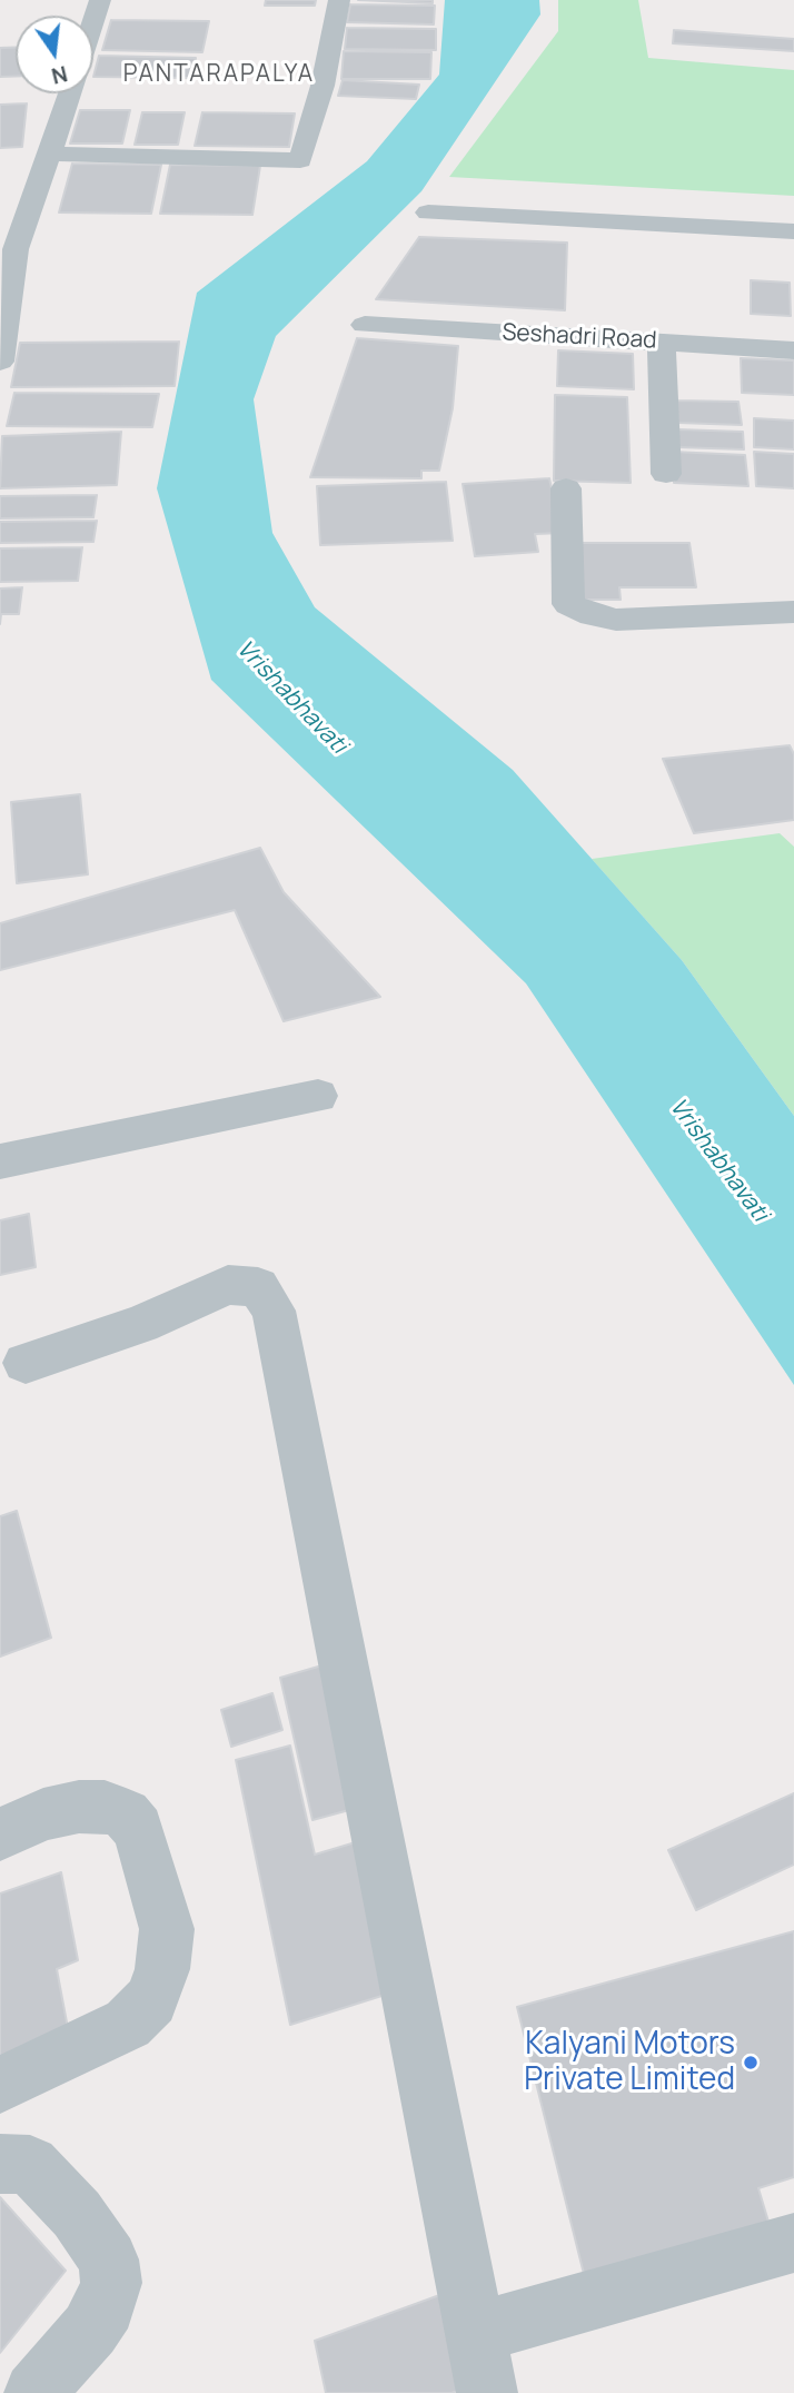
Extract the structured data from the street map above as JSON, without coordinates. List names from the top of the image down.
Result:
{
  "streets": {
    "street": ["Seshadri Road"]
  },
  "districts": ["PANTARAPALYA"],
  "water": ["Vrishabhavati"],
  "places": ["Kalyani Motors Private Limited"],
  "north": "bottom"
}
